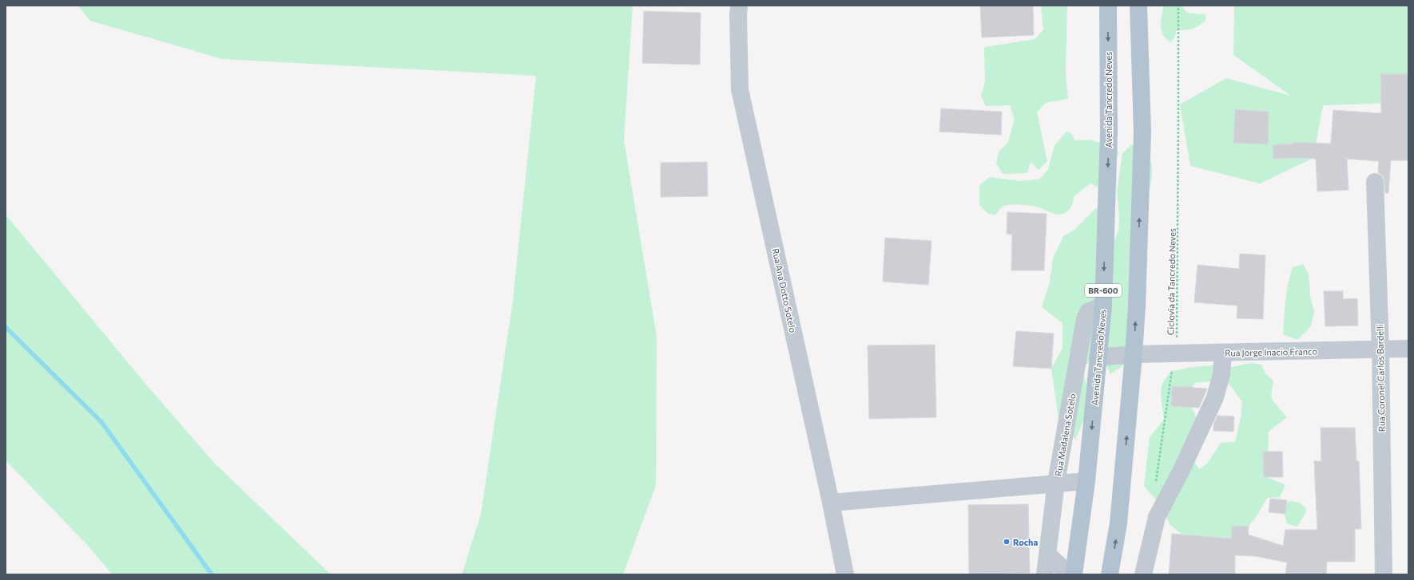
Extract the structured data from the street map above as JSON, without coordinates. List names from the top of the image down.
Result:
{
  "streets": {
    "main road": ["Avenida Tancredo Neves", "BR-600"],
    "street": [
      "Rua Ana Dotto Sotelo",
      "Rua Jorge Inacio Franco",
      "Rua Coronel Carlos Bardelli",
      "Rua Madalena Sotelo"
    ],
    "path": ["Ciclovia da Tancredo Neves"]
  },
  "crossings": [
    ["Avenida Tancredo Neves", "Rua Jorge Inacio Franco"],
    ["Avenida Tancredo Neves", "Rua Madalena Sotelo"],
    ["Ciclovia da Tancredo Neves", "Rua Jorge Inacio Franco"],
    ["Rua Jorge Inacio Franco", "Rua Coronel Carlos Bardelli"]
  ],
  "places": ["Rocha"]
}
